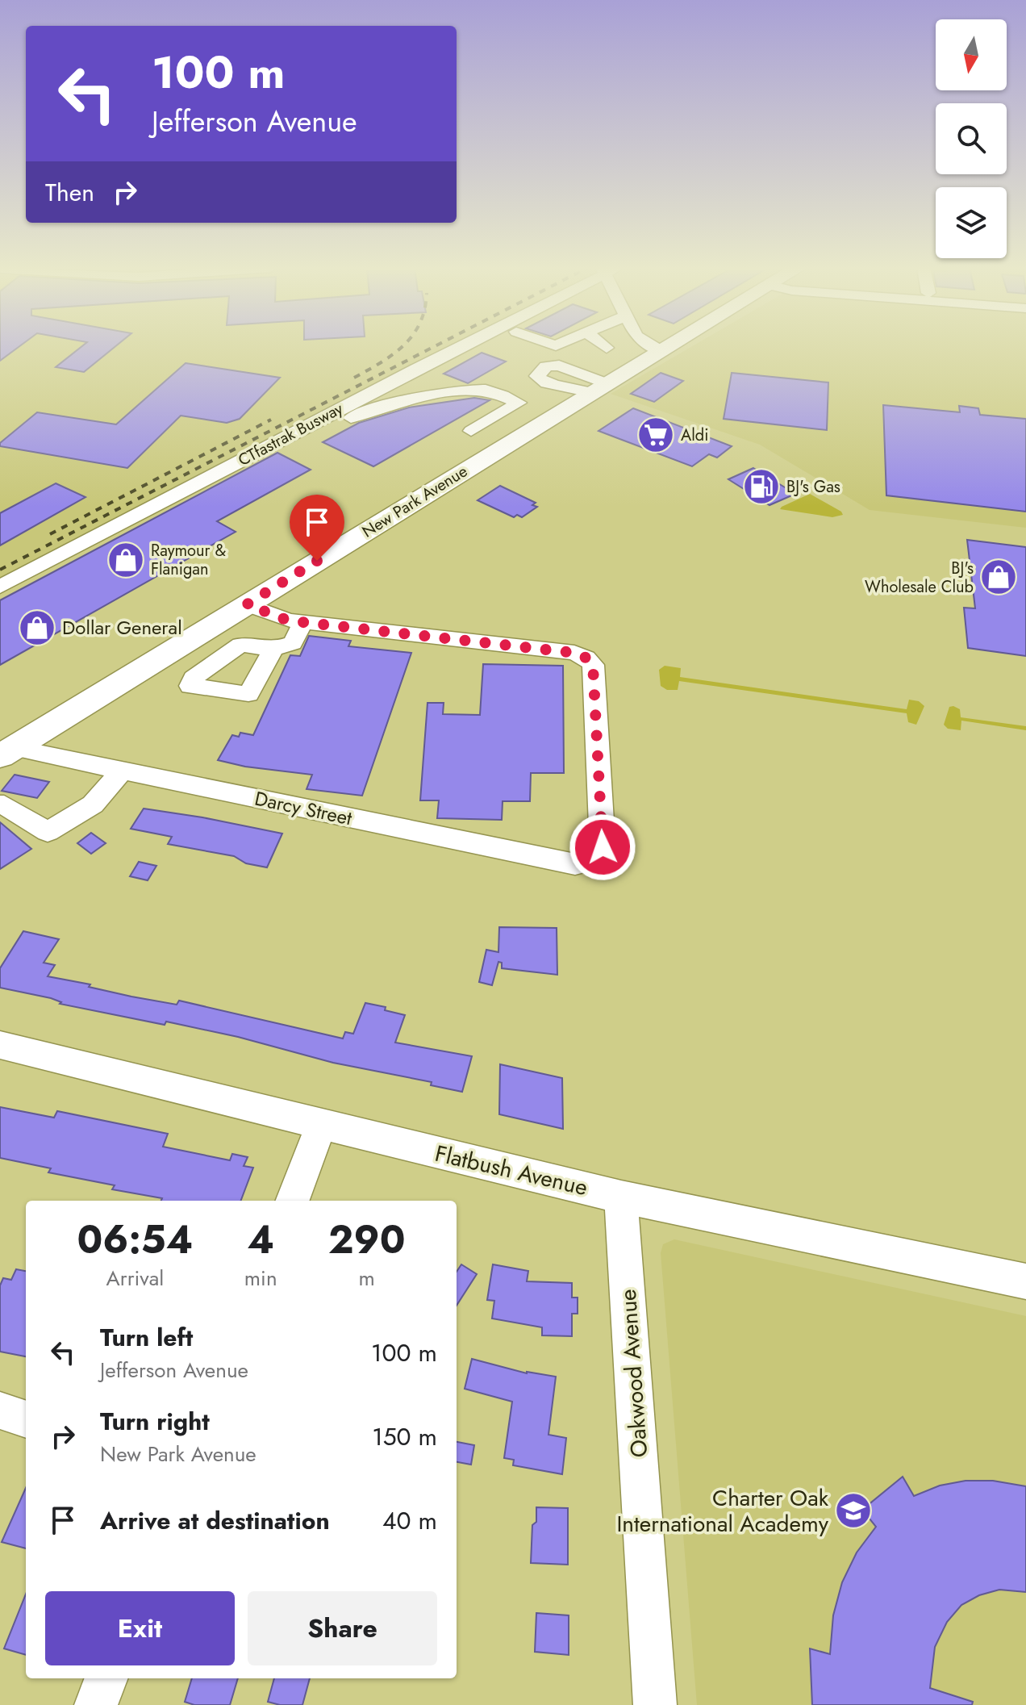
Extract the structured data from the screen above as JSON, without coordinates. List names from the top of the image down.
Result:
{
  "streets": {
    "main road": ["New Park Avenue"],
    "street": [
      "CTfastrak Busway",
      "Darcy Street",
      "Flatbush Avenue",
      "Oakwood Avenue"
    ]
  },
  "crossings": [
    ["New Park Avenue", "Darcy Street"],
    ["Flatbush Avenue", "Oakwood Avenue"]
  ],
  "places": {
    "supermarket": ["Aldi"],
    "fuel station": ["BJ's Gas"],
    "shop": ["Raymour & Flanigan", "BJ's Wholesale Club", "Dollar General"],
    "school or university": ["Charter Oak International Academy"]
  },
  "north": "bottom",
  "page": {
    "turn": ["100 m", "Jefferson Avenue"],
    "then": "Then",
    "eta": [
      "06:54",
      "Arrival",
      "4",
      "min",
      "290",
      "m"
    ],
    "list": [
      {
        "name": "Turn left",
        "note": "Jefferson Avenue",
        "value": "100 m"
      },
      {
        "name": "Turn right",
        "note": "New Park Avenue",
        "value": "150 m"
      },
      {
        "name": "Arrive at destination",
        "value": "40 m"
      }
    ],
    "buttons": ["Exit", "Share"]
  }
}
